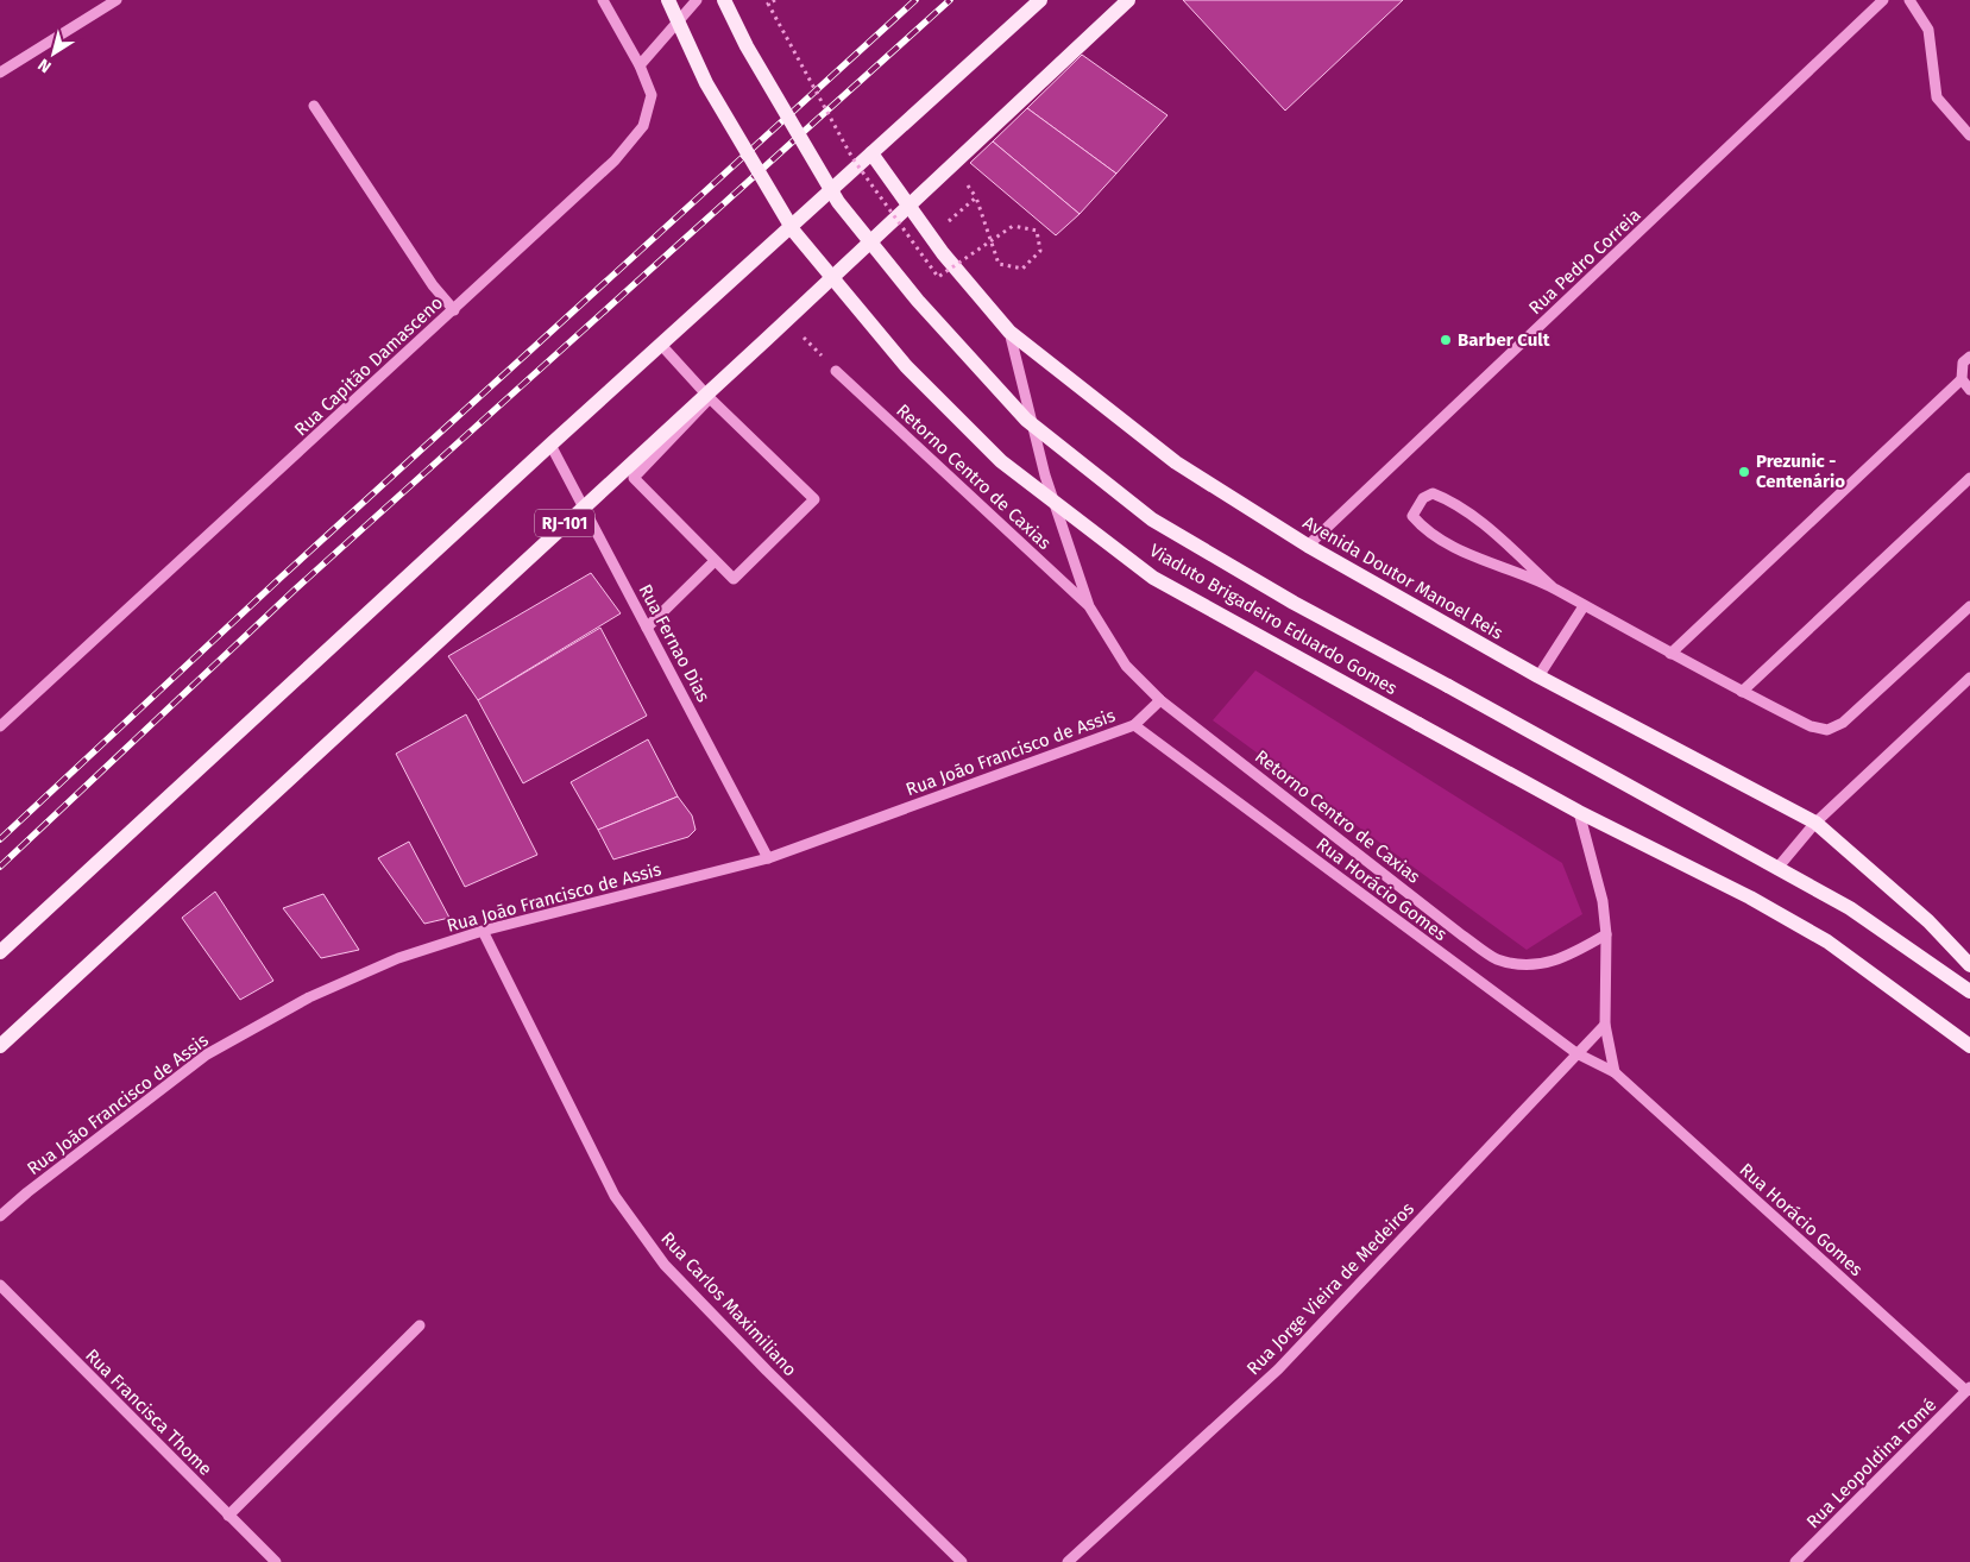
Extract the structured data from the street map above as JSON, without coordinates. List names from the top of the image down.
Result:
{
  "streets": {
    "main road": ["RJ-101", "Avenida Doutor Manoel Reis", "Viaduto Brigadeiro Eduardo Gomes"],
    "street": [
      "Rua Pedro Correia",
      "Rua Capitão Damasceno",
      "Retorno Centro de Caxias",
      "Rua Fernao Dias",
      "Rua Joāo Francisco de Assis",
      "Rua Horácio Gomes",
      "Rua Jorge Vieira de Medeiros",
      "Rua Carlos Maximiliano",
      "Rua Francisca Thome",
      "Rua Leopoldina Tomé"
    ]
  },
  "crossings": [
    ["Rua Pedro Correia", "Avenida Doutor Manoel Reis"],
    ["Retorno Centro de Caxias", "Avenida Doutor Manoel Reis"],
    ["Retorno Centro de Caxias", "Rua Joāo Francisco de Assis"],
    ["RJ-101", "Avenida Doutor Manoel Reis"],
    ["RJ-101", "Rua Fernao Dias"],
    ["Rua Fernao Dias", "Rua Joāo Francisco de Assis"],
    ["Rua Joāo Francisco de Assis", "Rua Horácio Gomes"],
    ["Rua Joāo Francisco de Assis", "Rua Carlos Maximiliano"],
    ["Rua Horácio Gomes", "Rua Jorge Vieira de Medeiros"],
    ["Rua Horácio Gomes", "Rua Leopoldina Tomé"]
  ],
  "places": ["Barber Cult", "Prezunic - Centenário"],
  "north": "bottom left"
}
